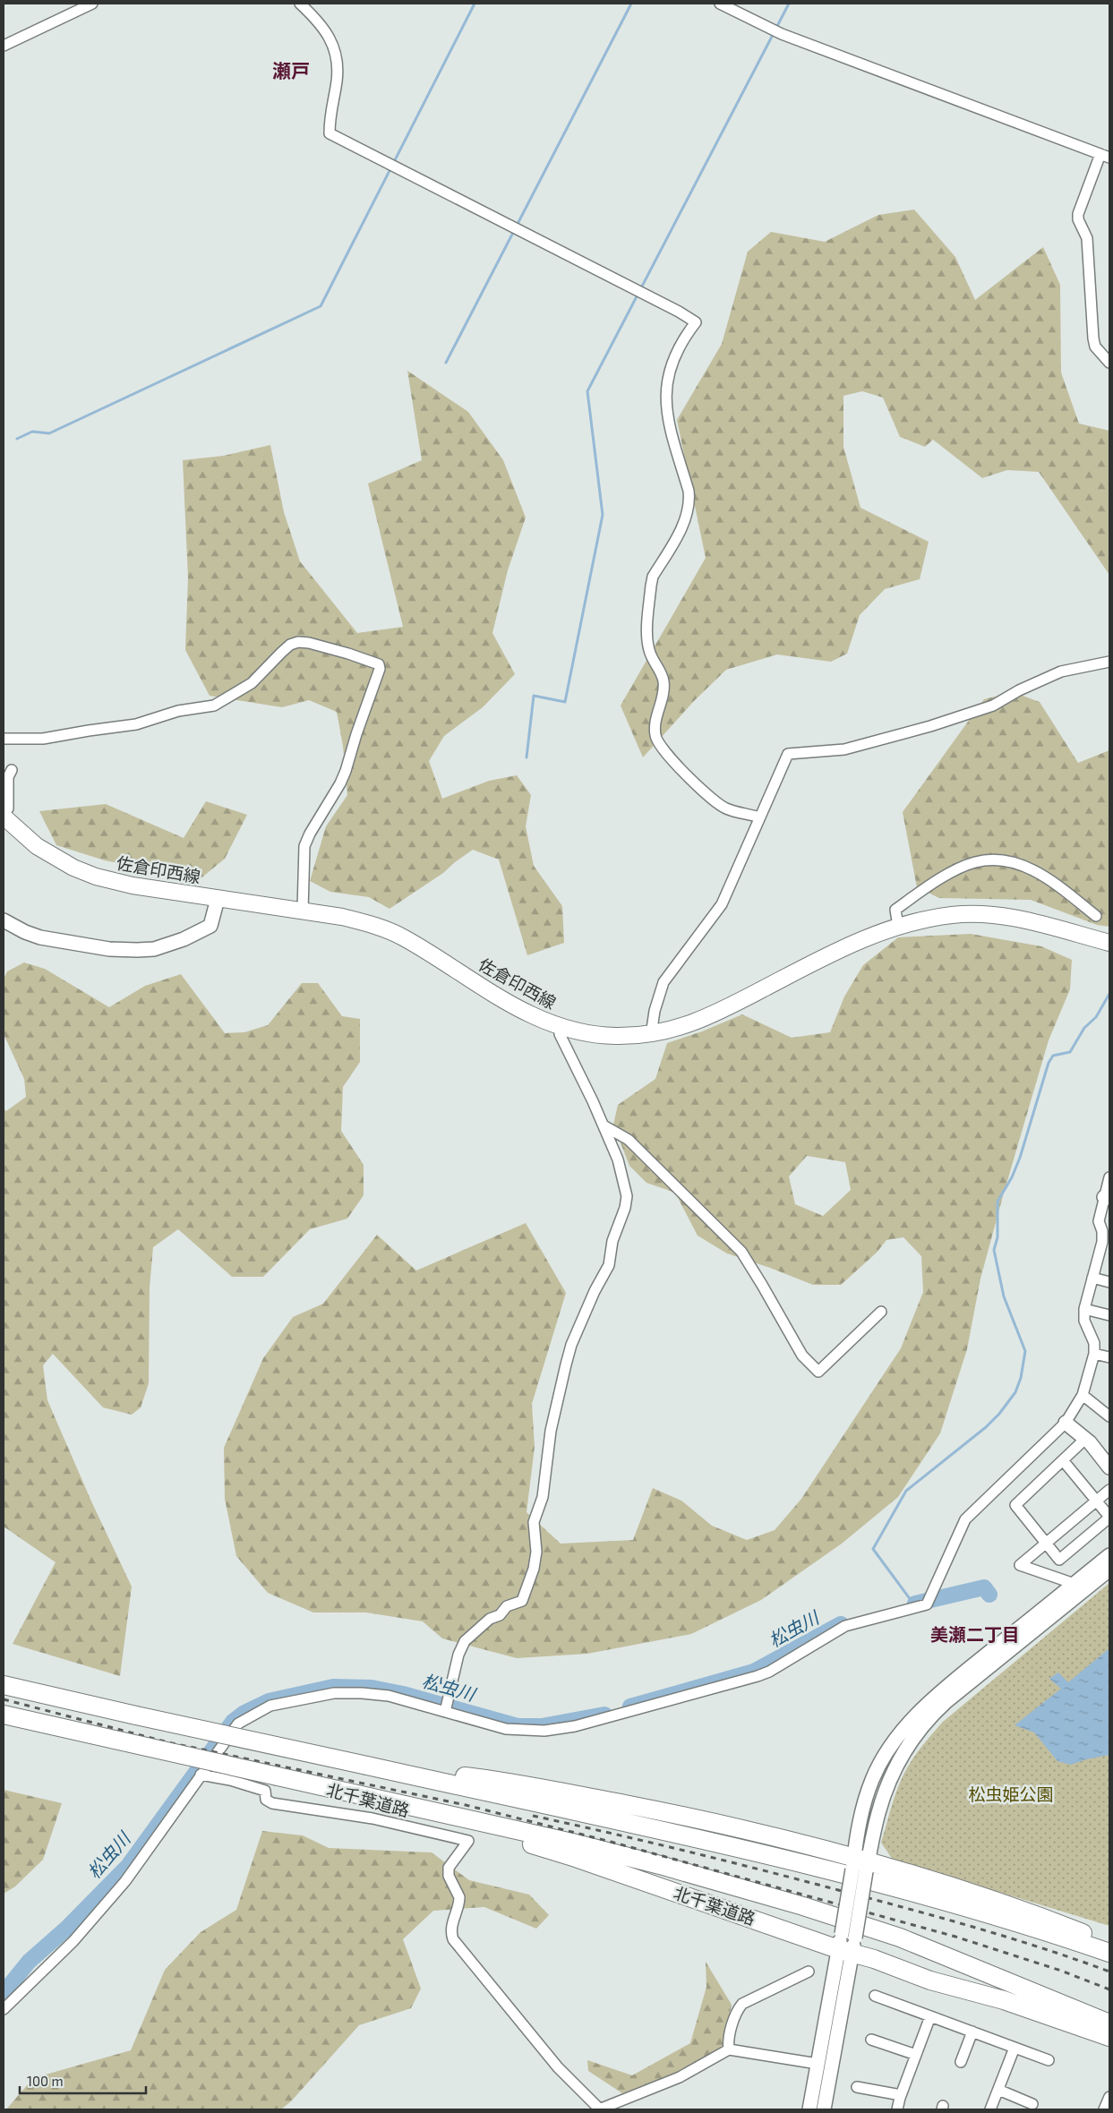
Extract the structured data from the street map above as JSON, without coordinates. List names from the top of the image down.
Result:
{
  "streets": {
    "highway": ["北千葉道路"],
    "main road": ["佐倉印西線"]
  },
  "districts": ["瀬戸", "美瀬二丁目"],
  "water": ["松虫川"],
  "parks": ["松虫姫公園"],
  "scale_bar": "100 m"
}
